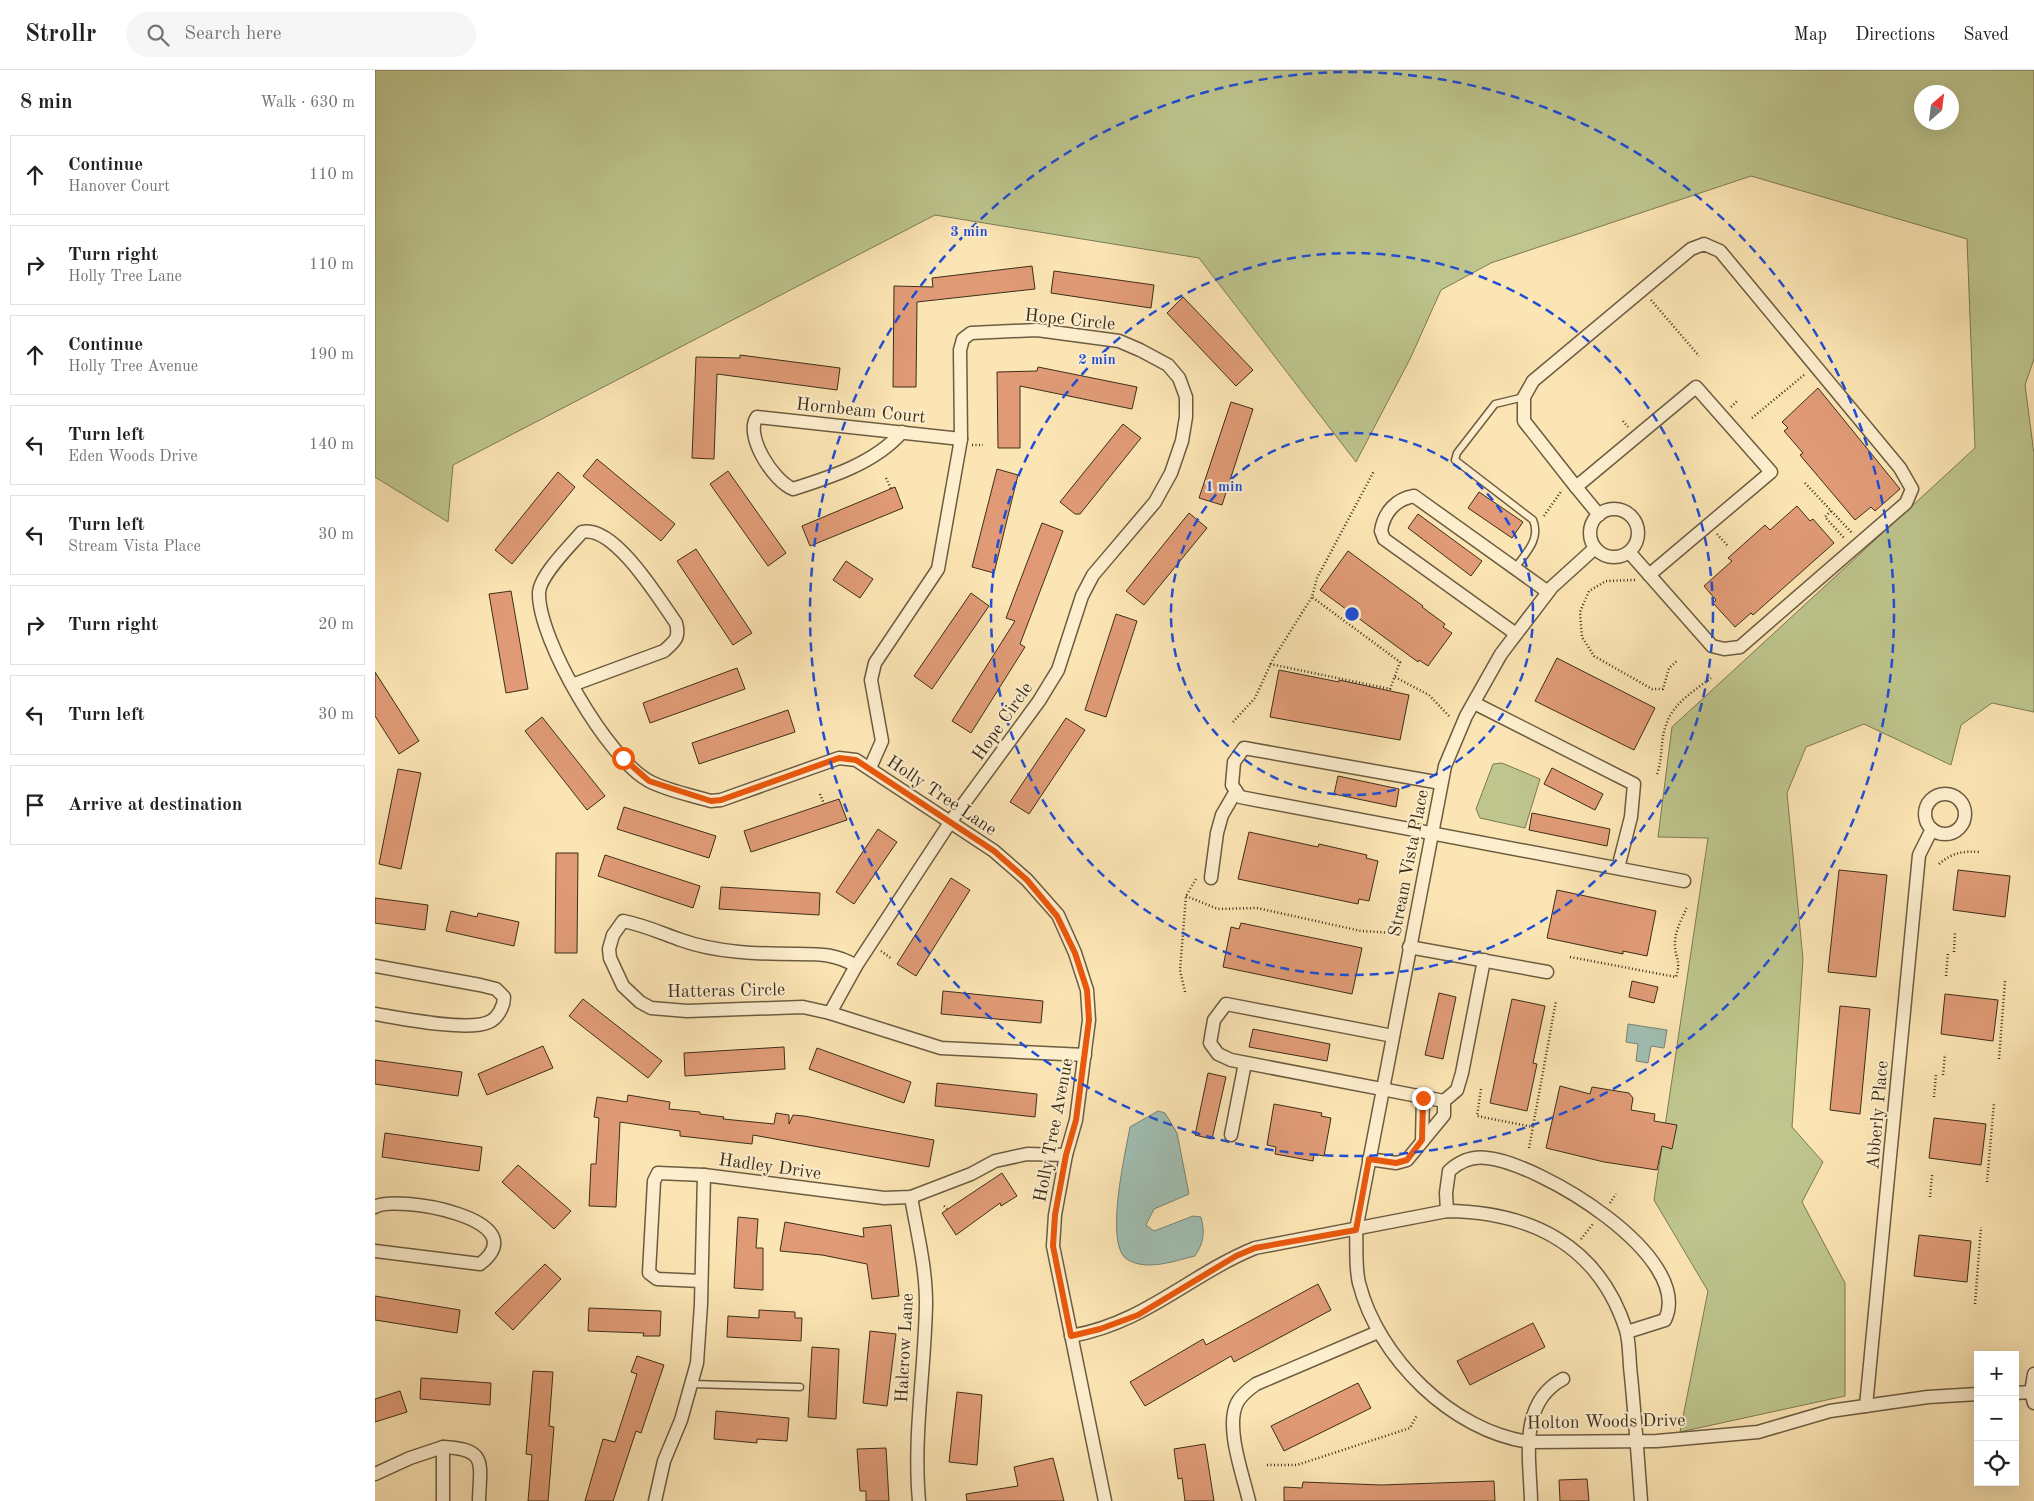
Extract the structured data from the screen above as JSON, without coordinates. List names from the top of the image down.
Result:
{
  "streets": {
    "street": [
      "Hope Circle",
      "Hornbeam Court",
      "Holly Tree Lane",
      "Stream Vista Place",
      "Hatteras Circle",
      "Abberly Place",
      "Holly Tree Avenue",
      "Hadley Drive",
      "Halcrow Lane",
      "Holton Woods Drive"
    ]
  },
  "crossings": [
    ["Hope Circle", "Hornbeam Court"],
    ["Hope Circle", "Holly Tree Lane"],
    ["Hope Circle", "Hatteras Circle"],
    ["Holly Tree Lane", "Holly Tree Avenue"],
    ["Stream Vista Place", "Holton Woods Drive"],
    ["Hatteras Circle", "Holly Tree Avenue"],
    ["Abberly Place", "Holton Woods Drive"],
    ["Holly Tree Avenue", "Hadley Drive"],
    ["Hadley Drive", "Halcrow Lane"]
  ],
  "north": "top right",
  "page": {
    "header": "Strollr",
    "search": "Search here",
    "nav": ["Map", "Directions", "Saved"],
    "heading": ["8 min", "Walk · 630 m"],
    "list": [
      ["Continue", "Hanover Court", "110 m"],
      ["Turn right", "Holly Tree Lane", "110 m"],
      ["Continue", "Holly Tree Avenue", "190 m"],
      ["Turn left", "Eden Woods Drive", "140 m"],
      ["Turn left", "Stream Vista Place", "30 m"],
      ["Turn right", "20 m"],
      ["Turn left", "30 m"],
      "Arrive at destination"
    ],
    "map_buttons": ["+", "−"]
  },
  "rings": ["3 min", "2 min", "1 min"]
}
